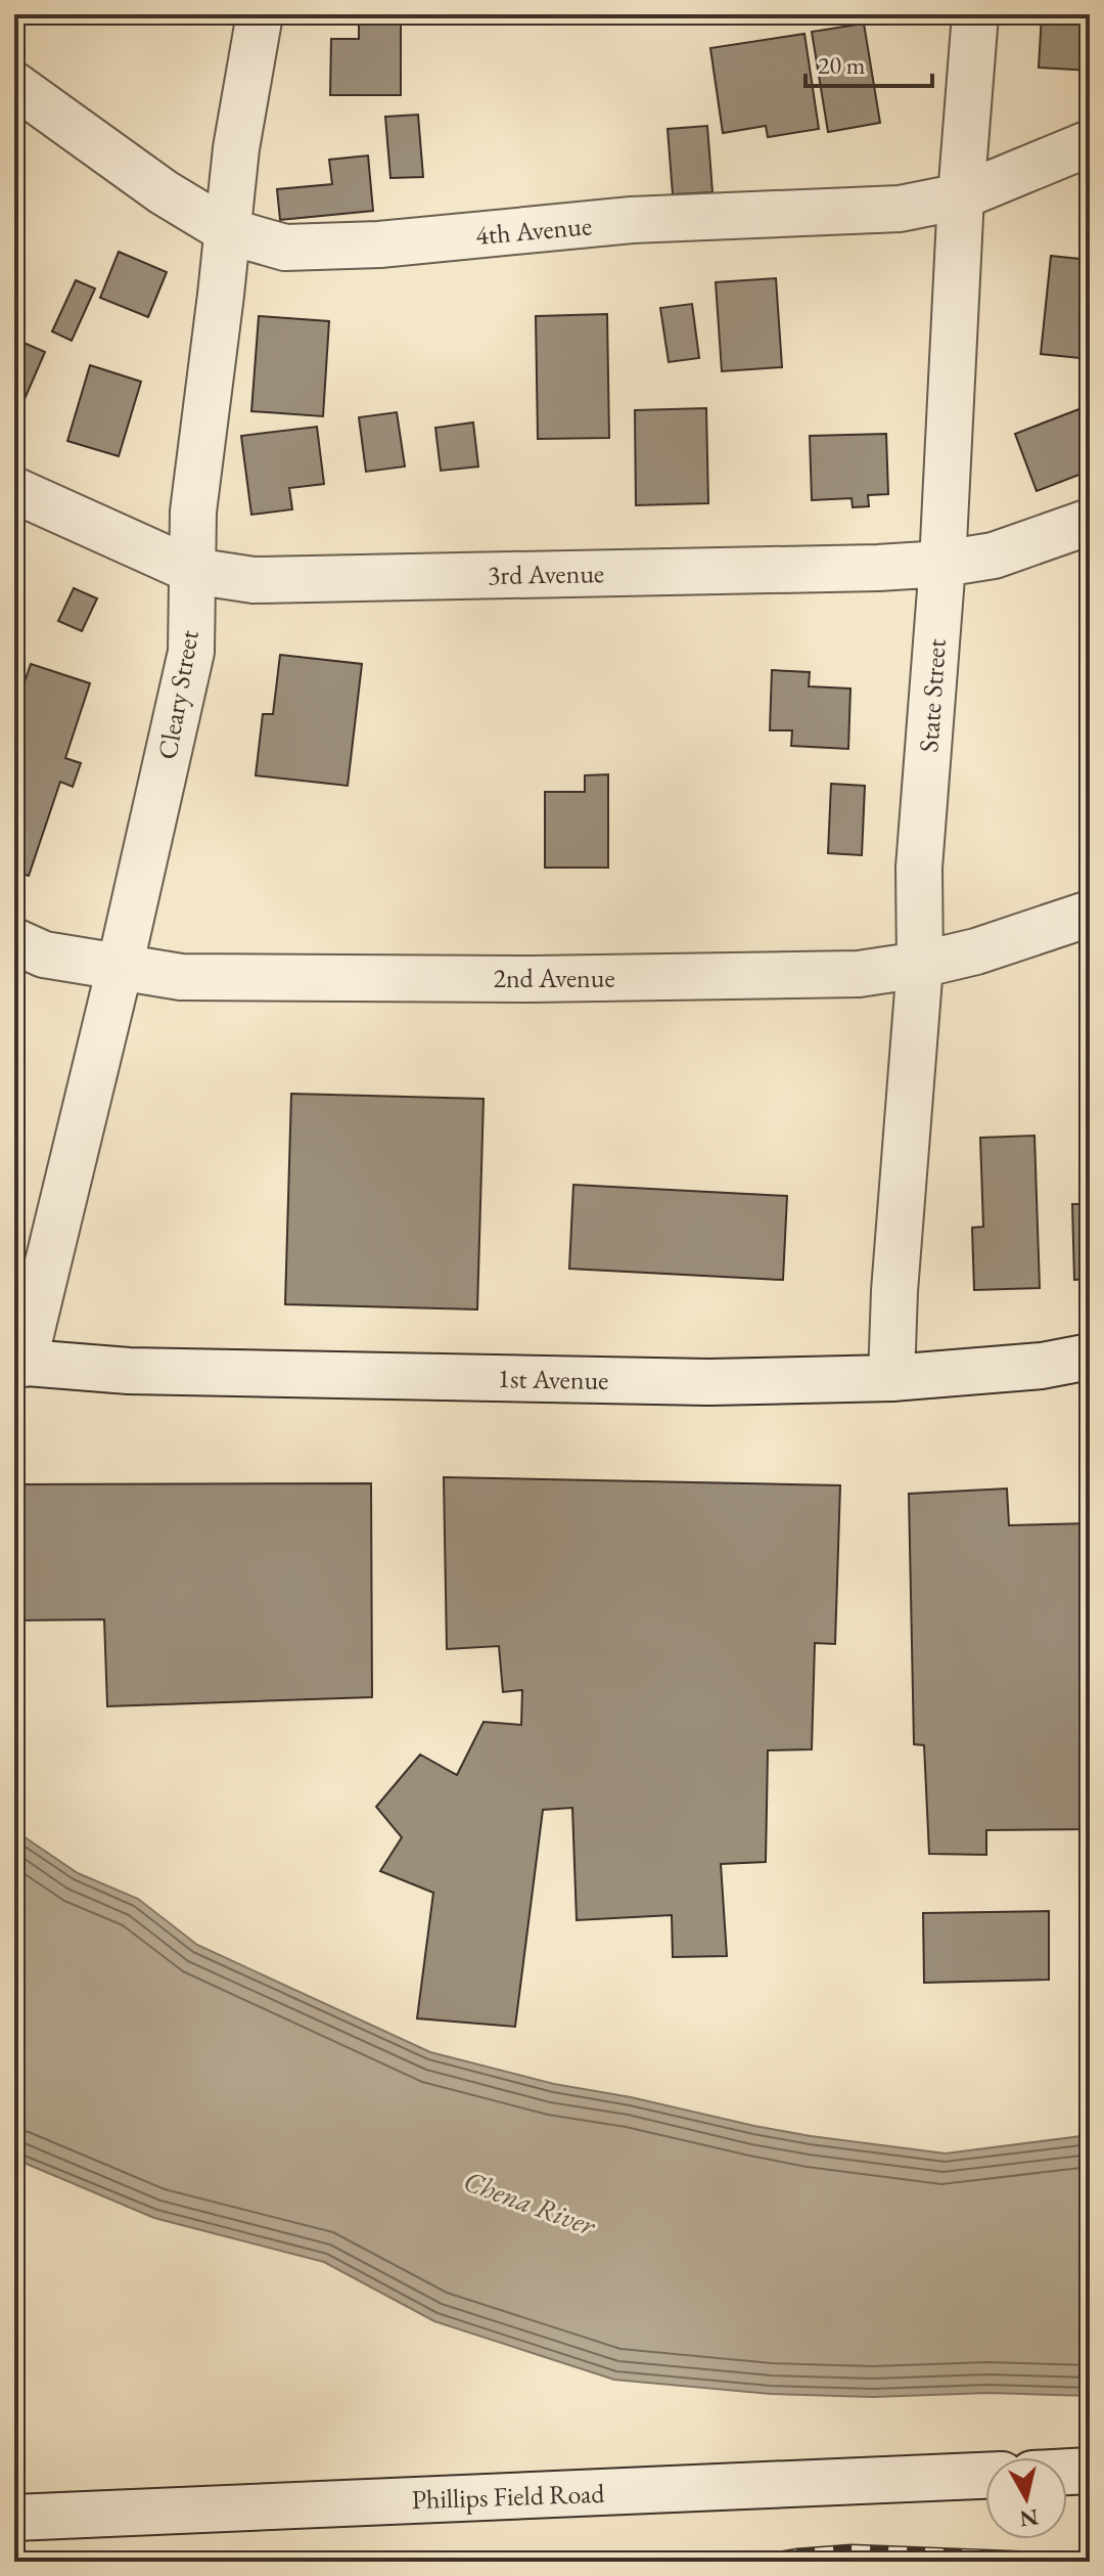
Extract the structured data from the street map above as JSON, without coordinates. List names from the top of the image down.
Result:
{
  "streets": {
    "street": [
      "4th Avenue",
      "3rd Avenue",
      "Cleary Street",
      "State Street",
      "2nd Avenue",
      "1st Avenue",
      "Phillips Field Road"
    ]
  },
  "crossings": [
    ["4th Avenue", "Cleary Street"],
    ["4th Avenue", "State Street"],
    ["3rd Avenue", "Cleary Street"],
    ["3rd Avenue", "State Street"],
    ["Cleary Street", "2nd Avenue"],
    ["Cleary Street", "1st Avenue"],
    ["State Street", "2nd Avenue"],
    ["State Street", "1st Avenue"]
  ],
  "water": ["Chena River"],
  "scale_bar": "20 m",
  "north": "bottom"
}
